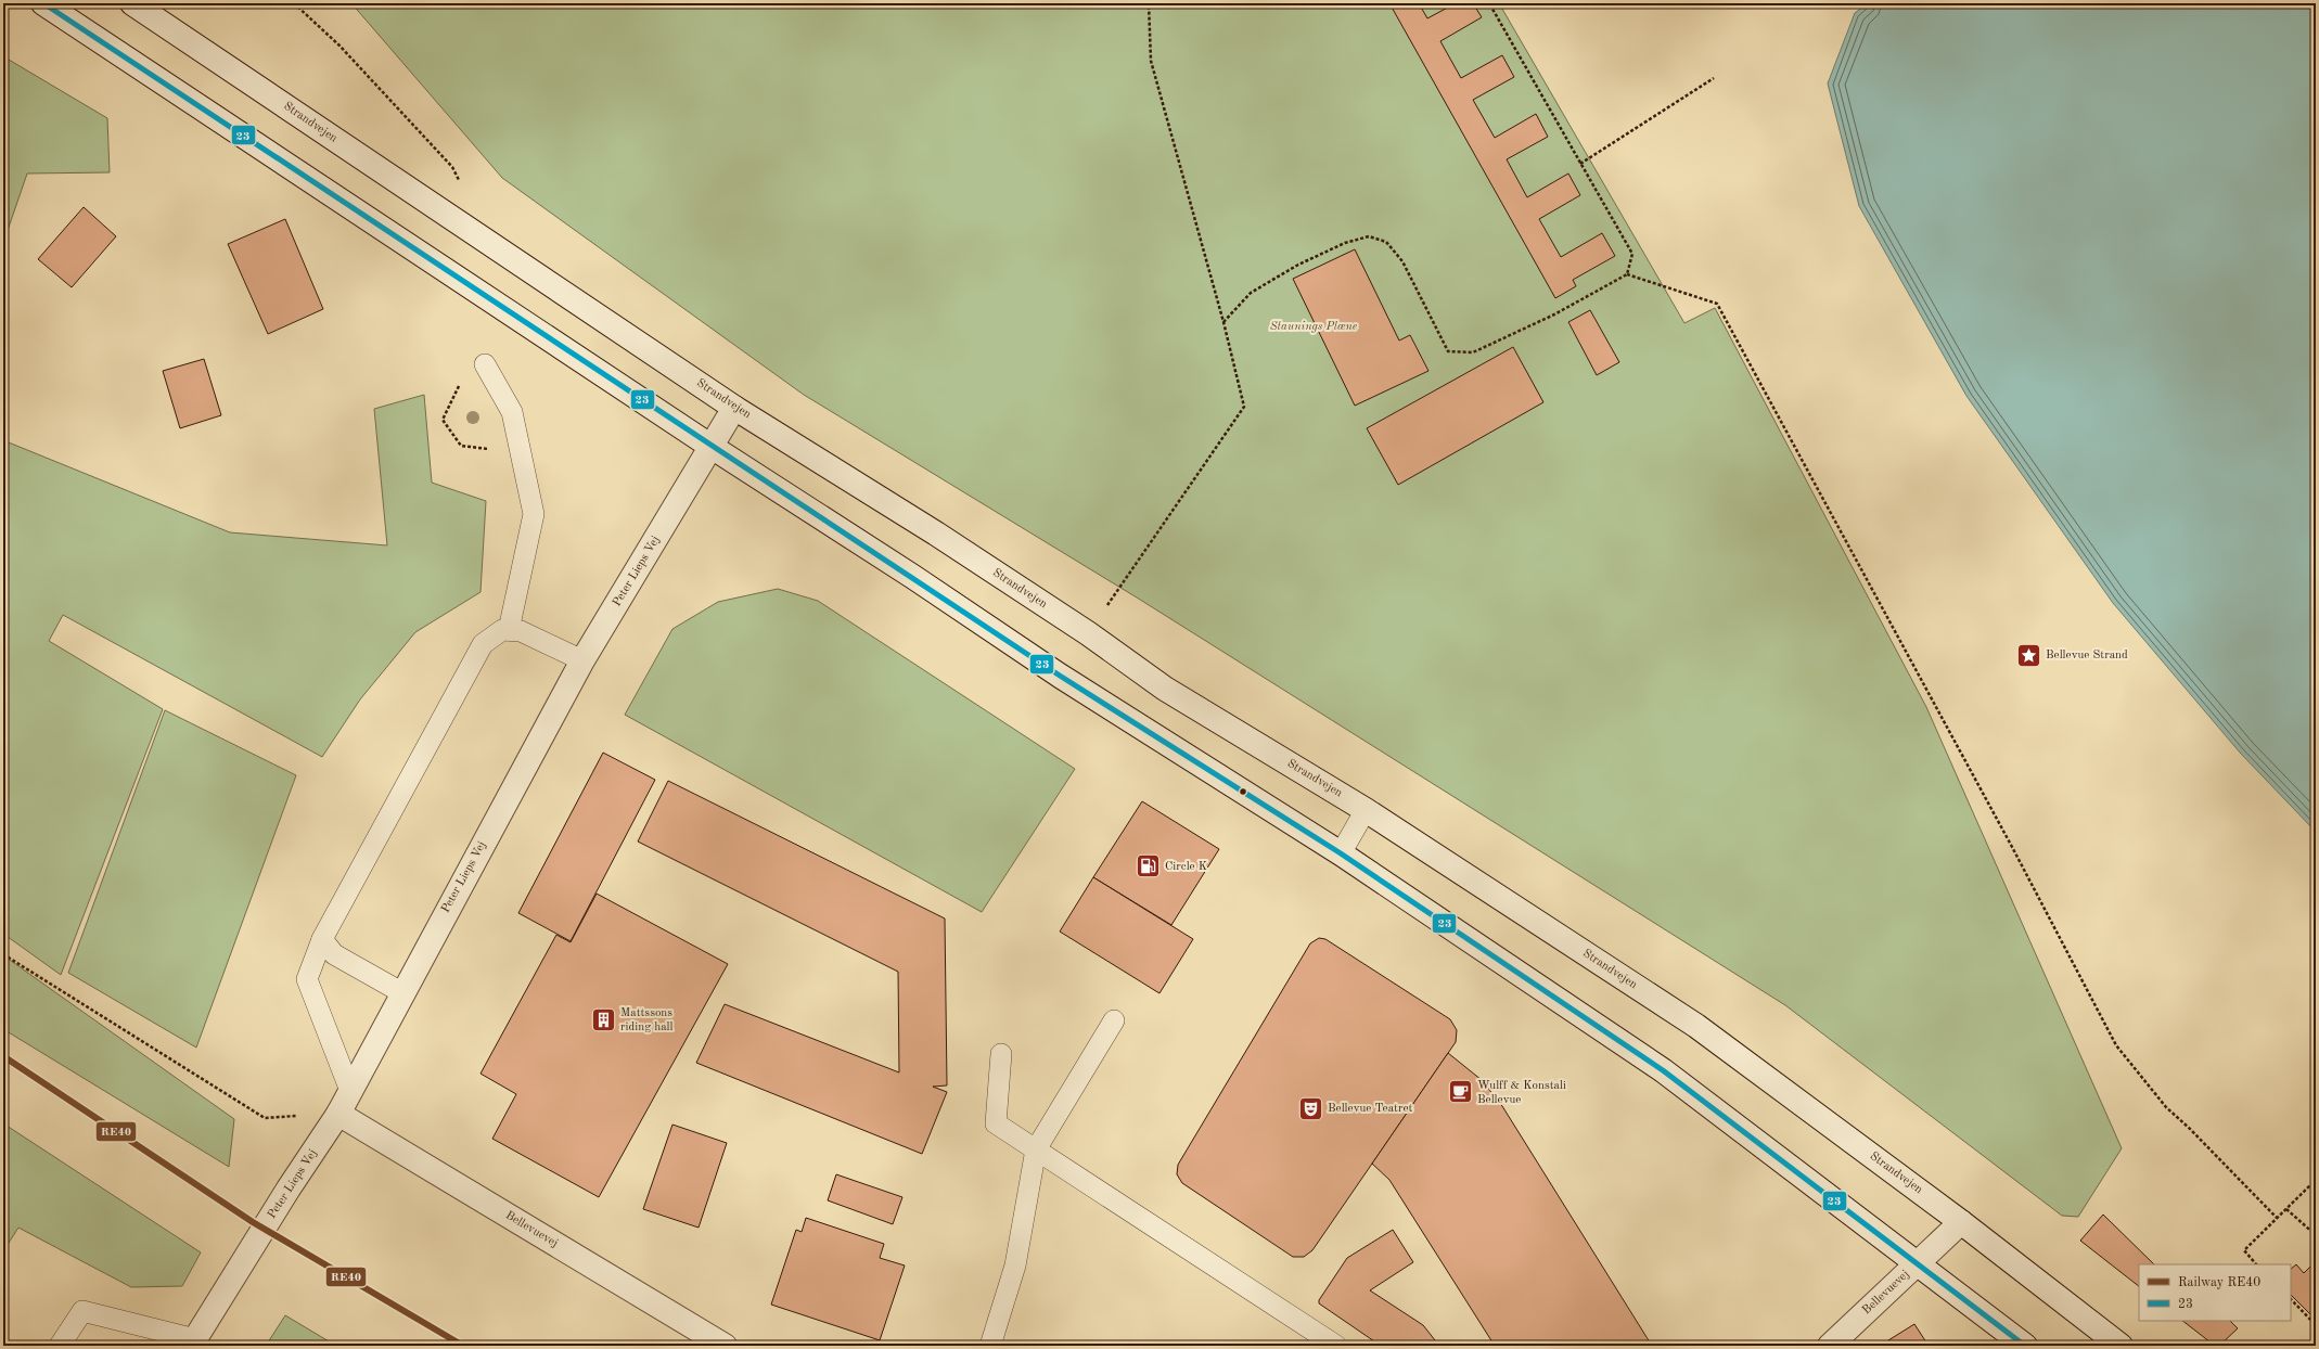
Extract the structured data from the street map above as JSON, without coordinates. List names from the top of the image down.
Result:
{
  "streets": {
    "main road": ["Strandvejen", "Peter Lieps Vej", "Bellevuevej"]
  },
  "crossings": [
    ["Strandvejen", "Peter Lieps Vej"],
    ["Strandvejen", "Bellevuevej"],
    ["Peter Lieps Vej", "Bellevuevej"]
  ],
  "parks": ["Staunings Plæne"],
  "places": {
    "place": ["Bellevue Strand"],
    "fuel station": ["Circle K"],
    "building": ["Mattssons riding hall"],
    "cafe": ["Wulff & Konstali Bellevue"],
    "theatre": ["Bellevue Teatret"]
  },
  "lines": ["transit line 23", "rail line RE40"],
  "legend": ["Railway RE40", "23"]
}
